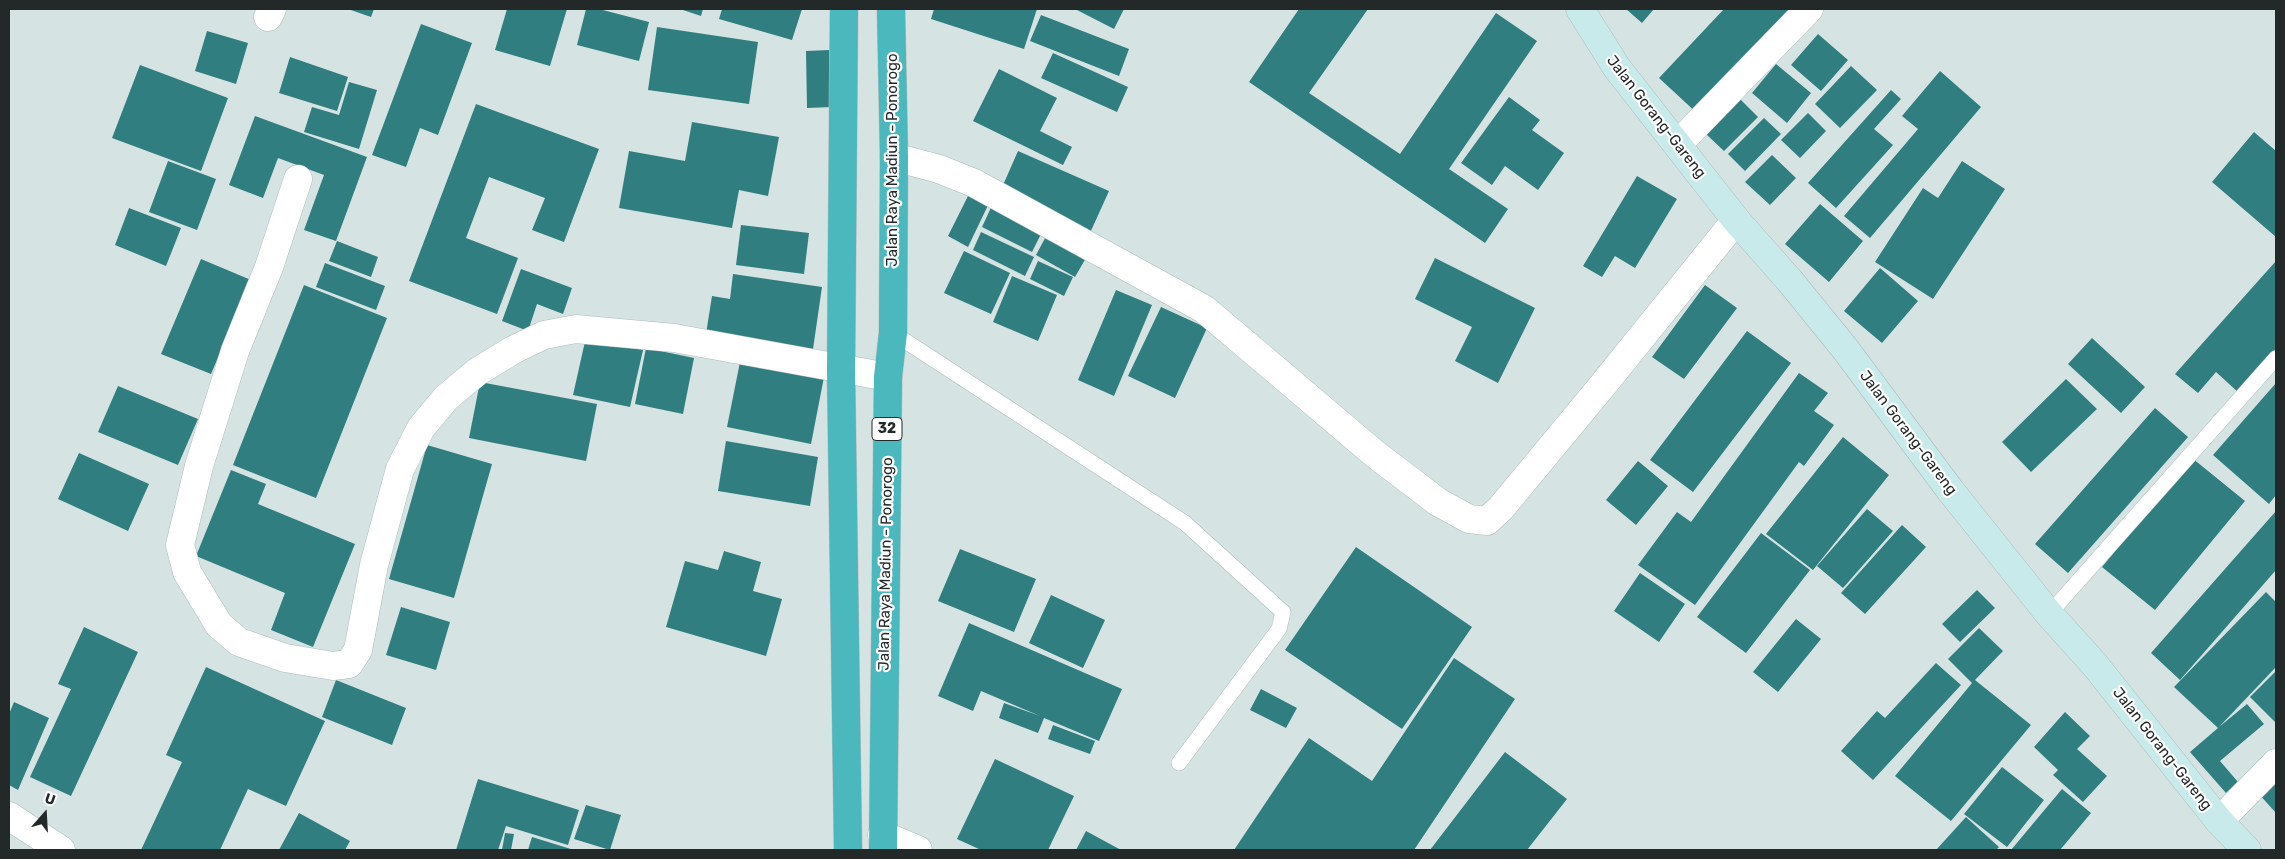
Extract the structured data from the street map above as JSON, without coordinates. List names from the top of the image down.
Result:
{
  "streets": {
    "highway": ["Jalan Raya Madiun - Ponorogo", "32"],
    "main road": ["Jalan Gorang-Gareng"]
  },
  "north": "top"
}
